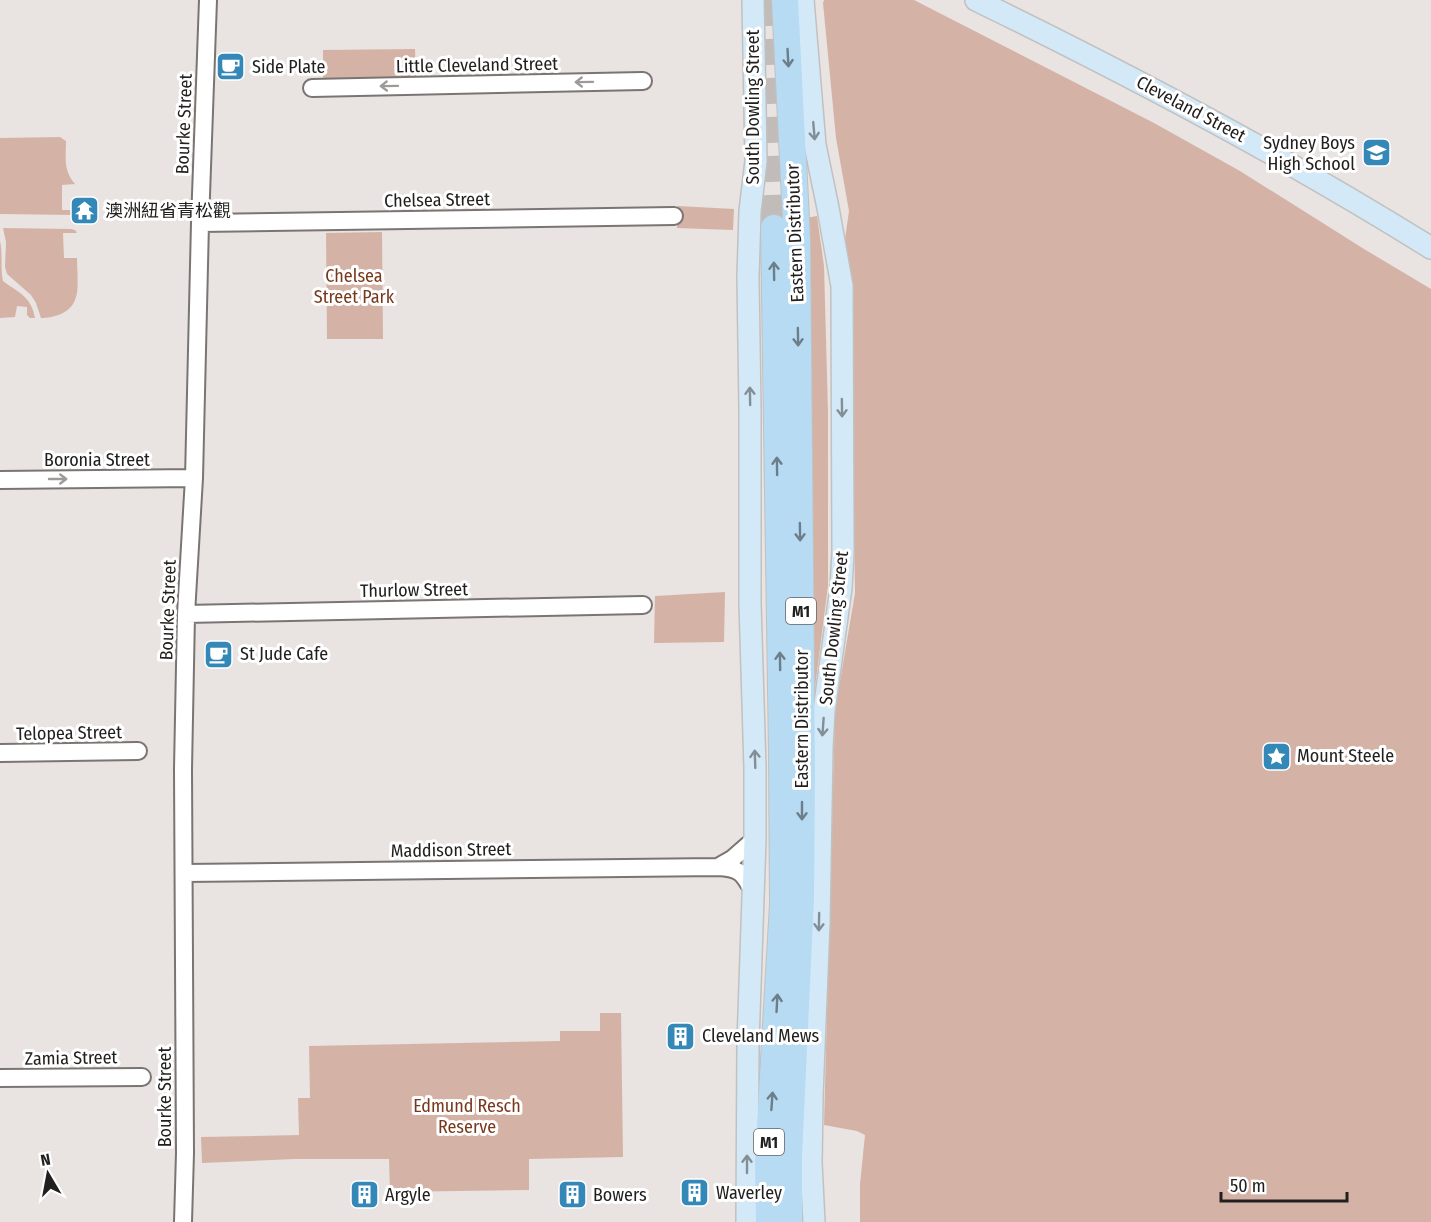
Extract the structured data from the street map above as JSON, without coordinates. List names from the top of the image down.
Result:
{
  "streets": {
    "highway": ["Eastern Distributor", "M1"],
    "main road": ["South Dowling Street", "Cleveland Street"],
    "street": [
      "Little Cleveland Street",
      "Bourke Street",
      "Chelsea Street",
      "Boronia Street",
      "Thurlow Street",
      "Telopea Street",
      "Maddison Street",
      "Zamia Street"
    ]
  },
  "crossings": [
    ["South Dowling Street", "Eastern Distributor"],
    ["South Dowling Street", "Maddison Street"],
    ["Bourke Street", "Chelsea Street"],
    ["Bourke Street", "Boronia Street"],
    ["Bourke Street", "Thurlow Street"],
    ["Bourke Street", "Maddison Street"]
  ],
  "one_way": ["Little Cleveland Street", "Boronia Street"],
  "parks": ["Chelsea Street Park", "Edmund Resch Reserve"],
  "places": {
    "cafe": ["Side Plate", "St Jude Cafe"],
    "school or university": ["Sydney Boys High School"],
    "temple": ["澳洲紐省青松觀"],
    "place": ["Mount Steele"],
    "building": [
      "Cleveland Mews",
      "Waverley",
      "Argyle",
      "Bowers"
    ]
  },
  "scale_bar": "50 m",
  "north": "top"
}
